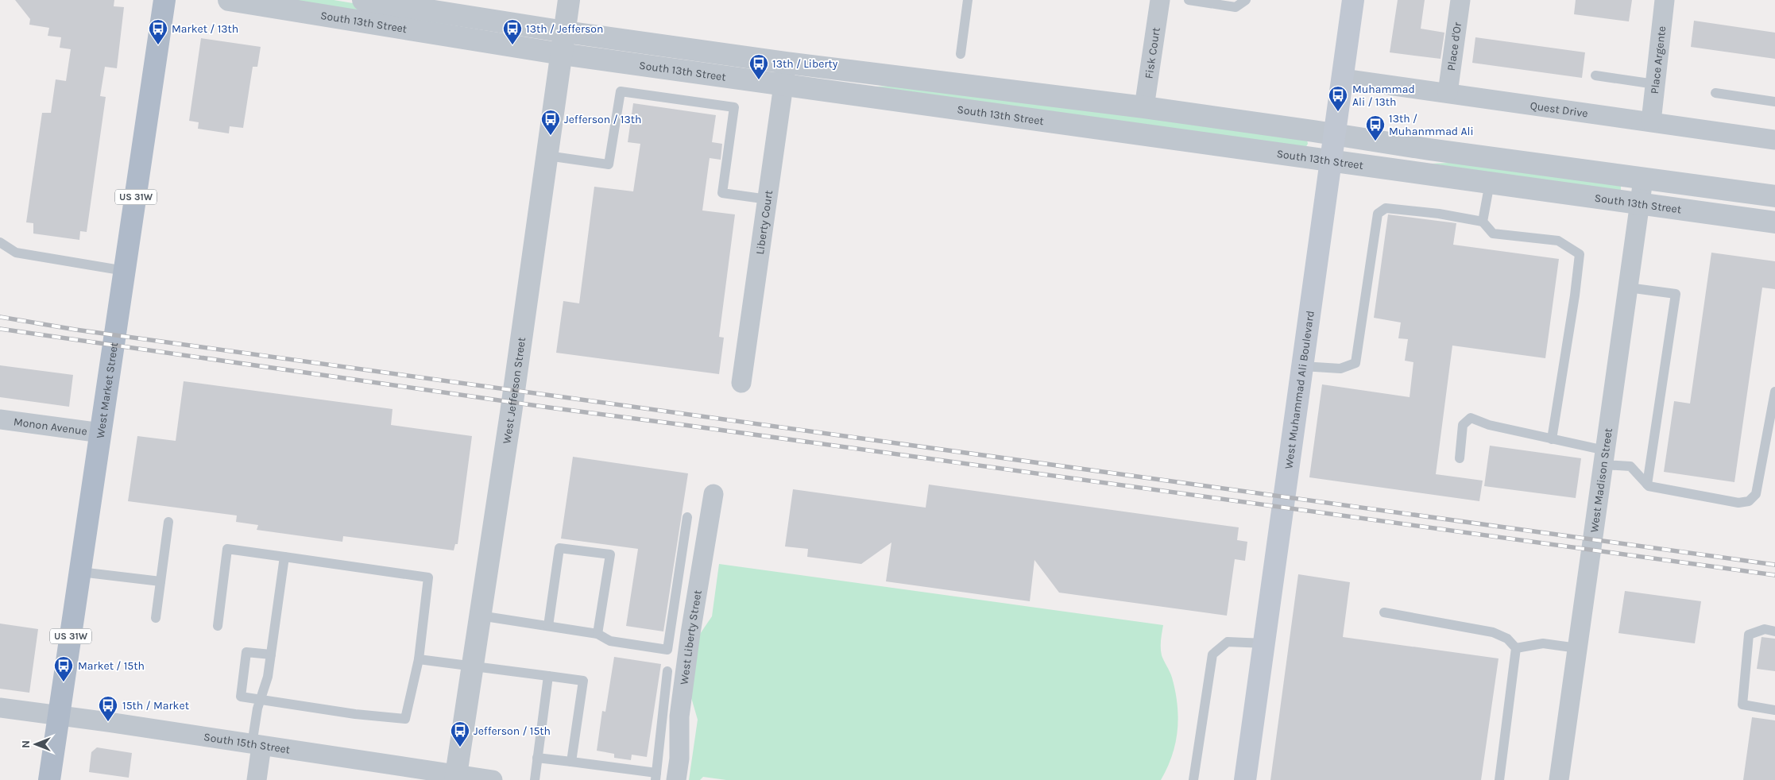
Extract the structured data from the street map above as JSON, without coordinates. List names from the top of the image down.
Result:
{
  "streets": {
    "main road": ["US 31W", "West Market Street", "West Muhammad Ali Boulevard"],
    "street": [
      "South 13th Street",
      "Place d'Or",
      "Fisk Court",
      "Place Argente",
      "Quest Drive",
      "Liberty Court",
      "West Jefferson Street",
      "Monon Avenue",
      "West Madison Street",
      "West Liberty Street",
      "South 15th Street"
    ]
  },
  "crossings": [
    ["South 13th Street", "Fisk Court"],
    ["South 13th Street", "Liberty Court"],
    ["South 13th Street", "West Jefferson Street"],
    ["South 13th Street", "West Muhammad Ali Boulevard"],
    ["South 13th Street", "West Madison Street"],
    ["Place d'Or", "Quest Drive"],
    ["Place Argente", "Quest Drive"],
    ["Quest Drive", "West Muhammad Ali Boulevard"],
    ["West Market Street", "Monon Avenue"],
    ["West Market Street", "South 15th Street"],
    ["West Jefferson Street", "South 15th Street"]
  ],
  "places": {
    "bus stop": [
      "Market / 13th",
      "13th / Jefferson",
      "13th / Liberty",
      "Muhammad Ali / 13th",
      "Jefferson / 13th",
      "13th / Muhanmmad Ali",
      "Market / 15th",
      "15th / Market",
      "Jefferson / 15th"
    ]
  },
  "north": "left"
}
